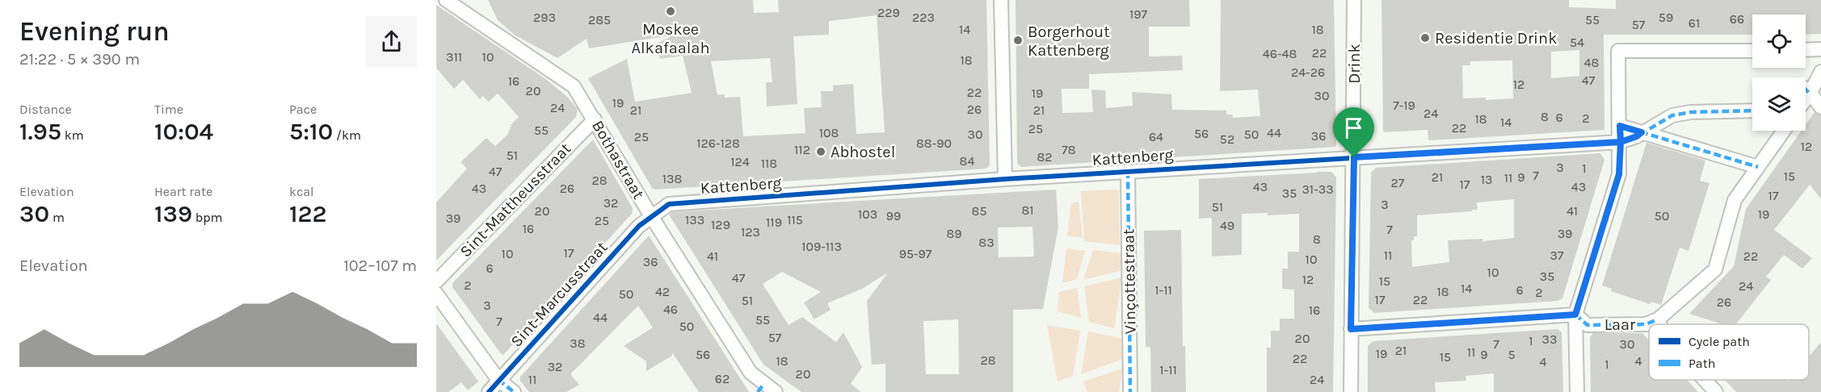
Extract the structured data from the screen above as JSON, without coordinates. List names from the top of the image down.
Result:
{
  "streets": {
    "street": [
      "Drink",
      "Kattenberg",
      "Bothastraat",
      "Sint-Mattheusstraat",
      "Vinçottestraat",
      "Sint-Marcusstraat",
      "Laar"
    ]
  },
  "crossings": [
    ["Drink", "Kattenberg"],
    ["Kattenberg", "Bothastraat"],
    ["Kattenberg", "Vinçottestraat"],
    ["Kattenberg", "Sint-Marcusstraat"],
    ["Bothastraat", "Sint-Mattheusstraat"],
    ["Bothastraat", "Sint-Marcusstraat"]
  ],
  "places": [
    "Moskee Alkafaalah",
    "Residentie Drink",
    "Borgerhout Kattenberg",
    "Abhostel"
  ],
  "house_numbers": [
    "229",
    "197",
    "293",
    "223",
    "59",
    "66",
    "285",
    "55",
    "61",
    "57",
    "14",
    "18",
    "54",
    "22",
    "46-48",
    "311",
    "10",
    "18",
    "48",
    "24-26",
    "47",
    "16",
    "12",
    "20",
    "22",
    "19",
    "30",
    "19",
    "7-19",
    "24",
    "26",
    "21",
    "21",
    "24",
    "8",
    "6",
    "2",
    "18",
    "14",
    "22",
    "25",
    "55",
    "108",
    "44",
    "56",
    "30",
    "50",
    "36",
    "25",
    "64",
    "52",
    "126-128",
    "88-90",
    "12",
    "112",
    "78",
    "51",
    "82",
    "84",
    "124",
    "118",
    "3",
    "1",
    "47",
    "7",
    "15",
    "21",
    "9",
    "11",
    "138",
    "13",
    "28",
    "27",
    "17",
    "43",
    "43",
    "43",
    "26",
    "31-33",
    "35",
    "17",
    "32",
    "3",
    "51",
    "81",
    "20",
    "85",
    "41",
    "103",
    "19",
    "99",
    "50",
    "39",
    "133",
    "115",
    "25",
    "119",
    "129",
    "49",
    "16",
    "7",
    "123",
    "89",
    "39",
    "8",
    "83",
    "109-113",
    "17",
    "10",
    "95-97",
    "11",
    "37",
    "41",
    "22",
    "10",
    "36",
    "6",
    "10",
    "35",
    "47",
    "12",
    "15",
    "2",
    "24",
    "14",
    "1-11",
    "6",
    "42",
    "18",
    "2",
    "50",
    "17",
    "22",
    "51",
    "26",
    "3",
    "46",
    "16",
    "44",
    "55",
    "7",
    "50",
    "57",
    "20",
    "33",
    "1",
    "38",
    "7",
    "30",
    "21",
    "11",
    "19",
    "56",
    "9",
    "5",
    "15",
    "22",
    "28",
    "18",
    "4",
    "4",
    "1",
    "32",
    "1-11",
    "20",
    "62",
    "11",
    "24"
  ],
  "legend": ["Cycle path", "Path"],
  "page": {
    "heading": ["Evening run", "21:22 · 5 × 390 m"],
    "stats": [
      ["Distance", "1.95 km"],
      ["Time", "10:04"],
      ["Pace", "5:10 /km"],
      ["Elevation", "30 m"],
      ["Heart rate", "139 bpm"],
      ["kcal", "122"]
    ],
    "chart": ["Elevation", "102–107 m"]
  }
}
